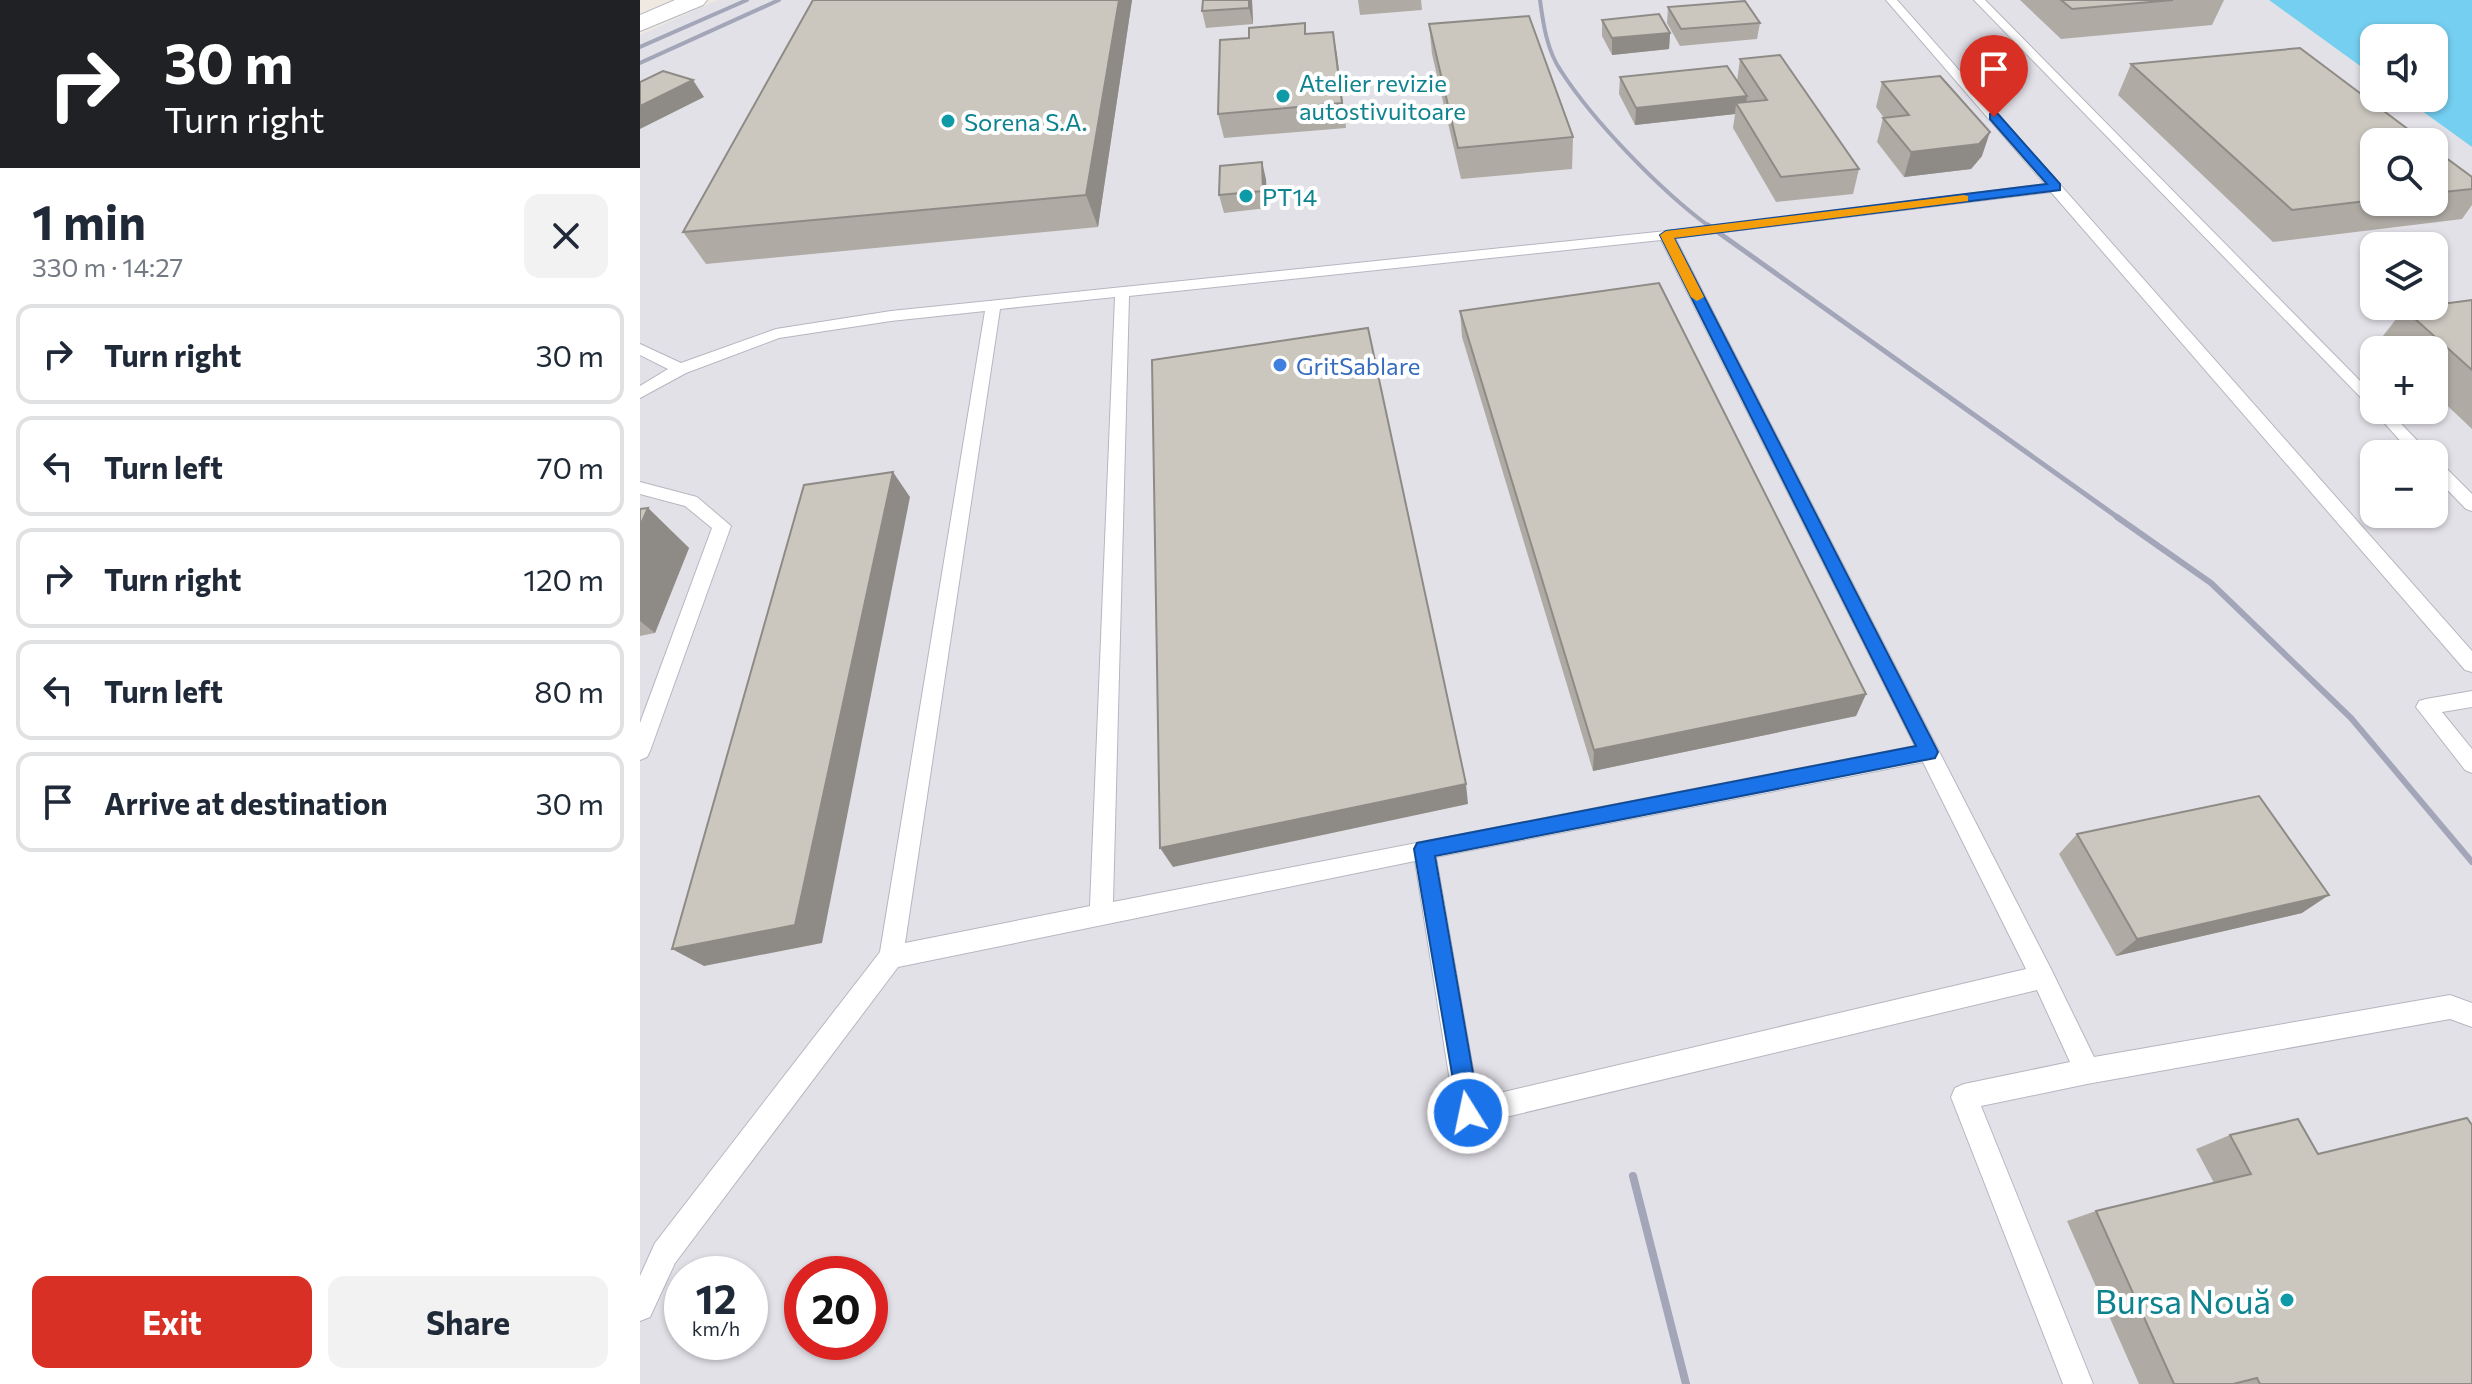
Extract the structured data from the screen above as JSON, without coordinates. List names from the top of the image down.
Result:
{
  "places": [
    "Atelier revizie autostivuitoare",
    "Sorena S.A.",
    "PT14",
    "GritSablare",
    "Bursa Nouă"
  ],
  "page": {
    "turn": ["30 m", "Turn right"],
    "map_buttons": ["+", "−"],
    "heading": ["1 min", "330 m · 14:27"],
    "list": [
      {
        "name": "Turn right",
        "value": "30 m"
      },
      {
        "name": "Turn left",
        "value": "70 m"
      },
      {
        "name": "Turn right",
        "value": "120 m"
      },
      {
        "name": "Turn left",
        "value": "80 m"
      },
      {
        "name": "Arrive at destination",
        "value": "30 m"
      }
    ],
    "speed": "12 km/h",
    "limit": "20",
    "buttons": ["Exit", "Share"]
  }
}
